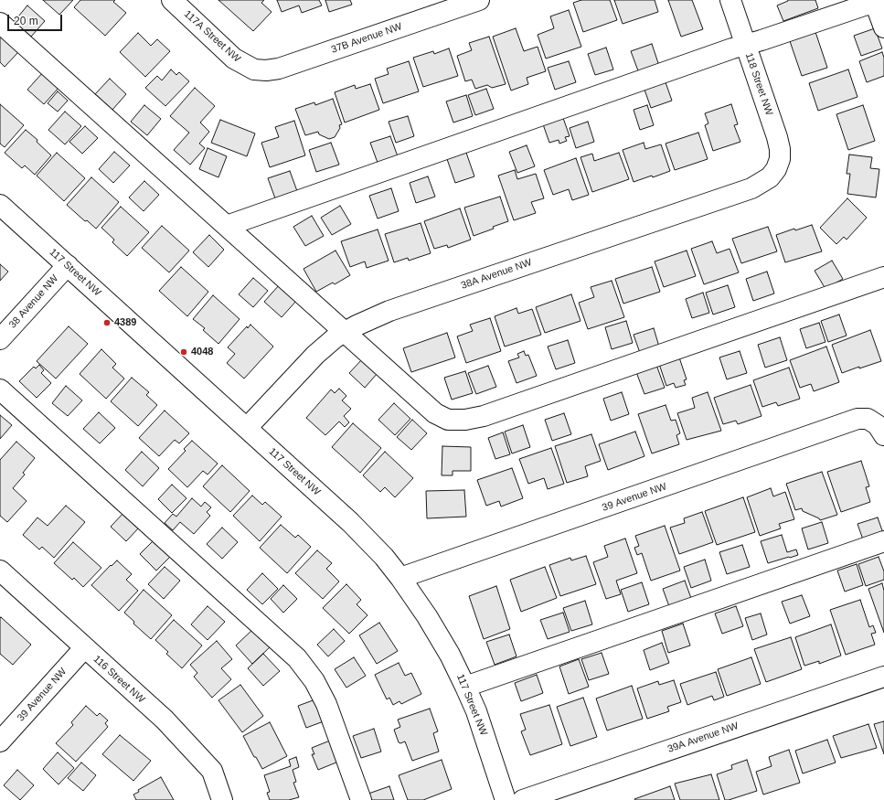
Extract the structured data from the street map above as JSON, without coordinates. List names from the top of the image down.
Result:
{
  "streets": {
    "street": [
      "117A Street NW",
      "37B Avenue NW",
      "118 Street NW",
      "117 Street NW",
      "38A Avenue NW",
      "38 Avenue NW",
      "39 Avenue NW",
      "116 Street NW",
      "39A Avenue NW"
    ]
  },
  "crossings": [
    ["117A Street NW", "37B Avenue NW"],
    ["118 Street NW", "38A Avenue NW"],
    ["117 Street NW", "38A Avenue NW"],
    ["117 Street NW", "38 Avenue NW"],
    ["117 Street NW", "39 Avenue NW"],
    ["39 Avenue NW", "116 Street NW"]
  ],
  "places": ["4389", "4048"],
  "scale_bar": "20 m"
}
